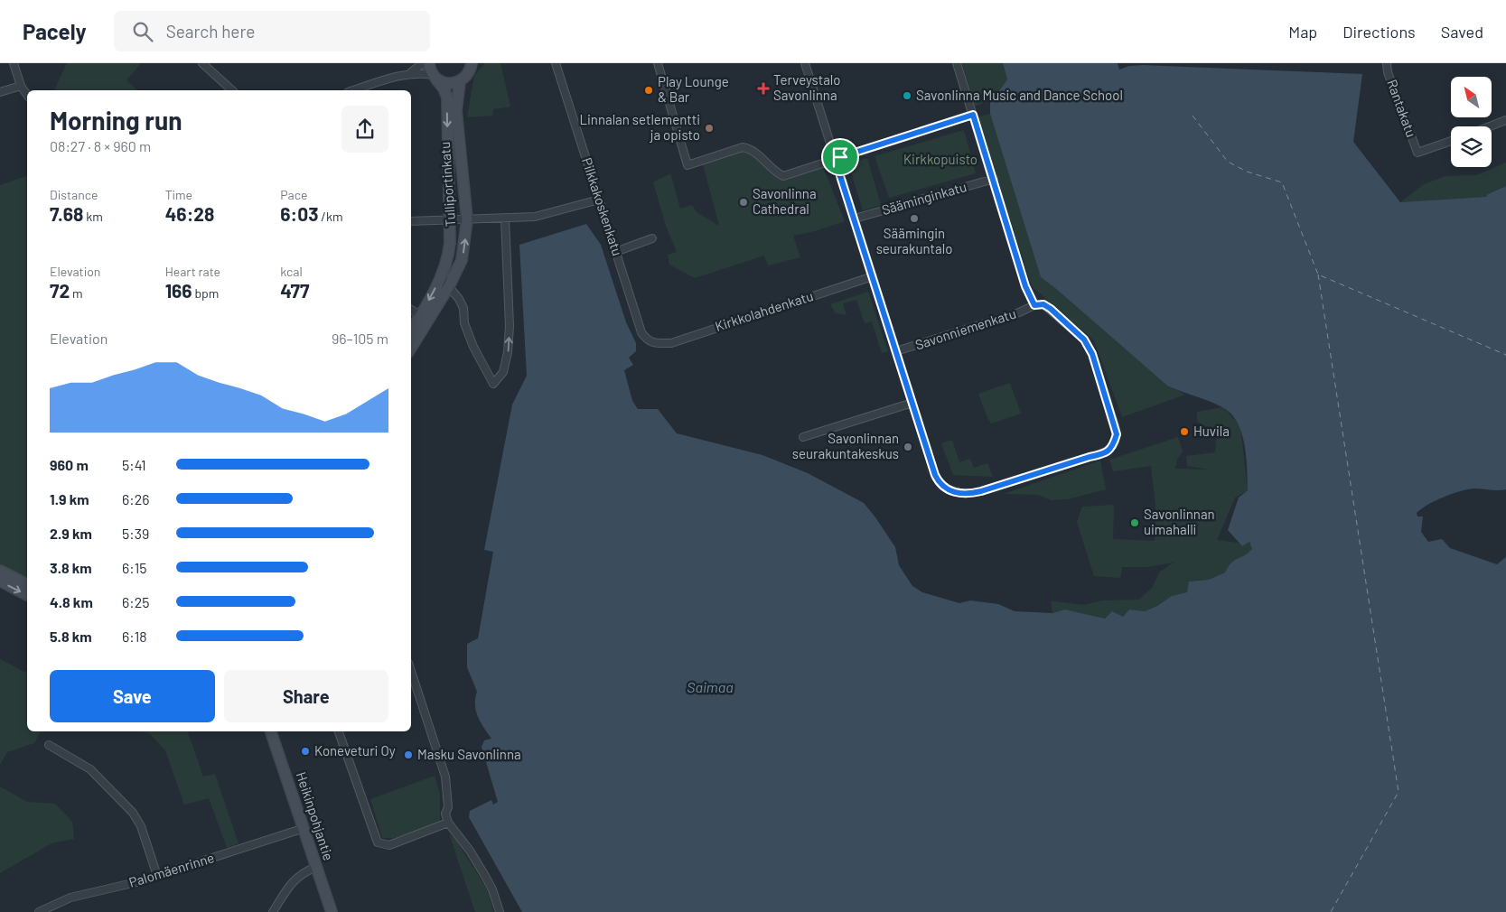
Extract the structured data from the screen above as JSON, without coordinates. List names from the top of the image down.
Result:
{
  "streets": {
    "main road": ["Tulliportinkatu", "Heikinpohjantie"],
    "street": [
      "Rantakatu",
      "Sääminginkatu",
      "Pilkkakoskenkatu",
      "Kirkkolahdenkatu",
      "Savonniemenkatu",
      "Palomäenrinne"
    ]
  },
  "crossings": [
    ["Pilkkakoskenkatu", "Kirkkolahdenkatu"],
    ["Heikinpohjantie", "Palomäenrinne"]
  ],
  "water": ["Saimaa"],
  "parks": ["Kirkkopuisto"],
  "places": {
    "health": ["Terveystalo Savonlinna"],
    "other": [
      "Play Lounge & Bar",
      "Savonlinna Music and Dance School",
      "Linnalan setlementti ja opisto",
      "Savonlinna Cathedral",
      "Säämingin seurakuntalo",
      "Huvila",
      "Savonlinnan seurakuntakeskus",
      "Savonlinnan uimahalli",
      "Koneveturi Oy",
      "Masku Savonlinna"
    ]
  },
  "north": "top left",
  "page": {
    "header": "Pacely",
    "search": "Search here",
    "nav": ["Map", "Directions", "Saved"],
    "heading": ["Morning run", "08:27 · 8 × 960 m"],
    "stats": [
      ["Distance", "7.68 km"],
      ["Time", "46:28"],
      ["Pace", "6:03 /km"],
      ["Elevation", "72 m"],
      ["Heart rate", "166 bpm"],
      ["kcal", "477"]
    ],
    "chart": ["Elevation", "96–105 m"],
    "list": [
      {
        "name": "960 m",
        "note": "5:41"
      },
      {
        "name": "1.9 km",
        "note": "6:26"
      },
      {
        "name": "2.9 km",
        "note": "5:39"
      },
      {
        "name": "3.8 km",
        "note": "6:15"
      },
      {
        "name": "4.8 km",
        "note": "6:25"
      },
      {
        "name": "5.8 km",
        "note": "6:18"
      }
    ],
    "buttons": ["Save", "Share"]
  }
}
